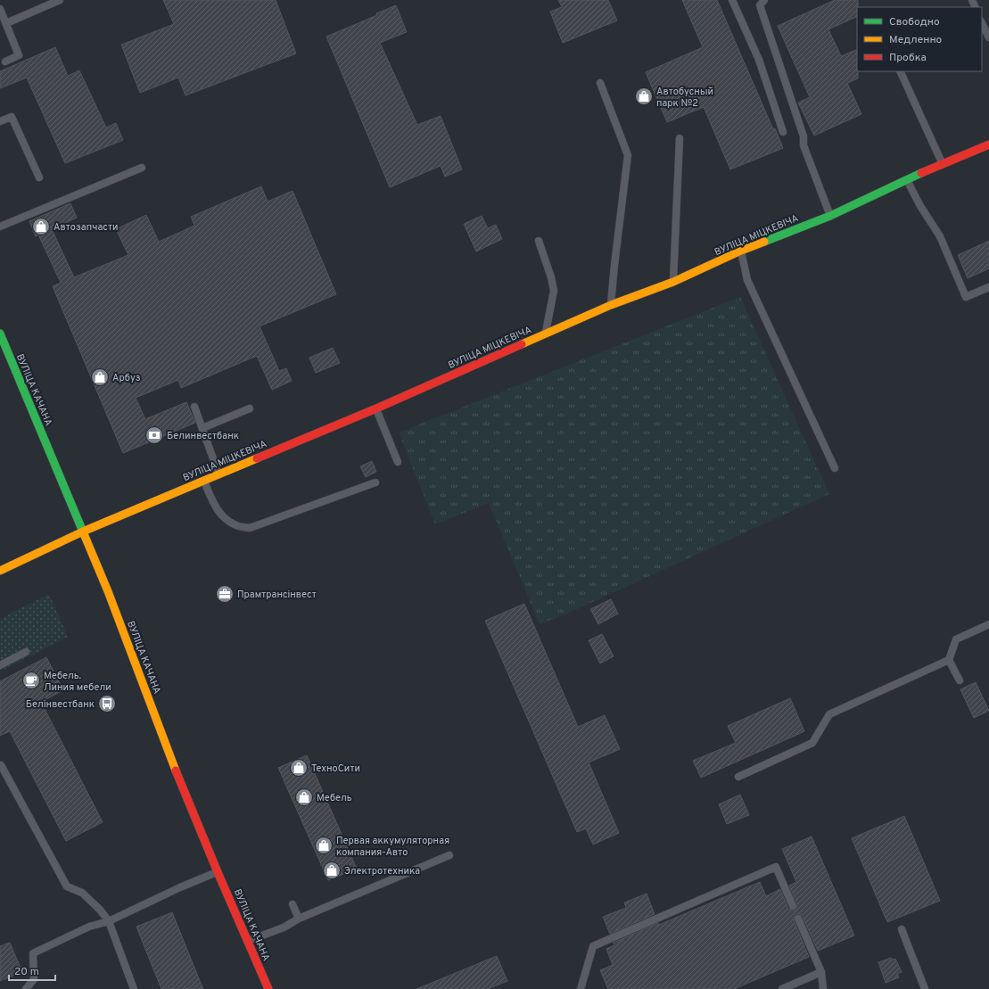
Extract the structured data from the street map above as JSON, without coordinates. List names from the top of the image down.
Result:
{
  "streets": {
    "street": ["ВУЛІЦА МІЦКЕВІЧА", "ВУЛІЦА КАЧАНА"]
  },
  "crossings": [
    ["ВУЛІЦА МІЦКЕВІЧА", "ВУЛІЦА КАЧАНА"]
  ],
  "places": {
    "shop": [
      "Автобусный парк №2",
      "Автозапчасти",
      "Арбуз",
      "ТехноСити",
      "Мебель",
      "Первая аккумуляторная компания-Авто",
      "Электротехника"
    ],
    "bank": ["Белинвестбанк"],
    "office": ["Прамтрансінвест"],
    "cafe": ["Мебель. Линия мебели"],
    "bus stop": ["Белінвестбанк"]
  },
  "legend": ["Свободно", "Медленно", "Пробка"],
  "scale_bar": "20 m"
}
